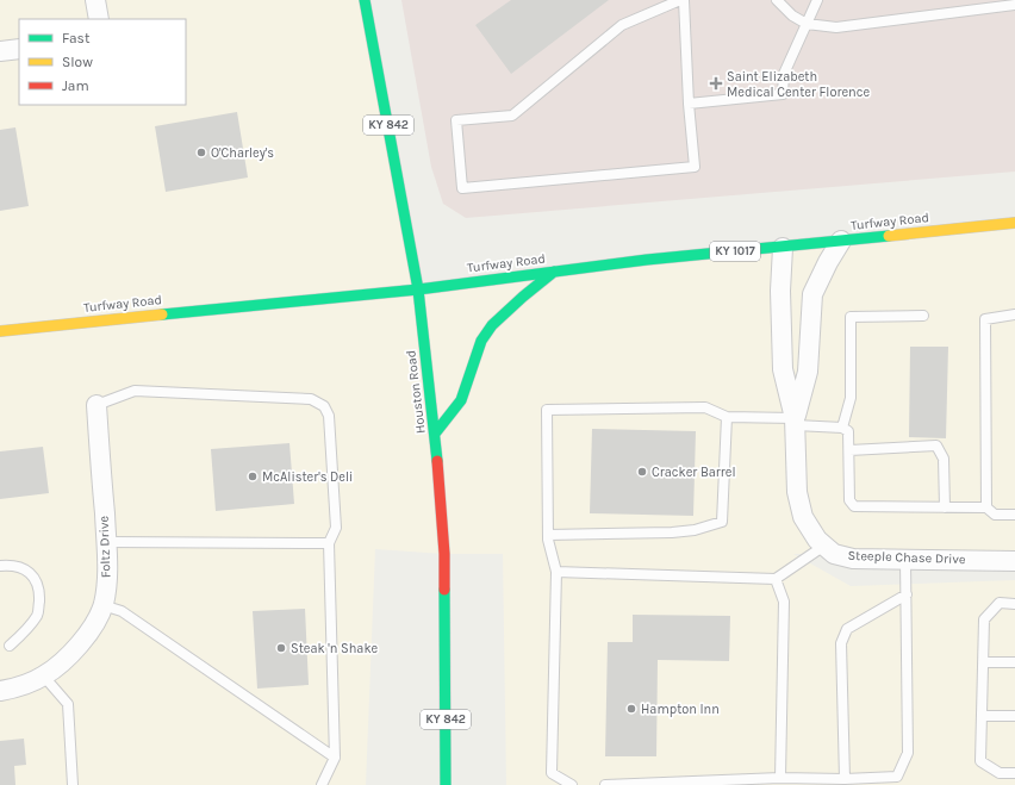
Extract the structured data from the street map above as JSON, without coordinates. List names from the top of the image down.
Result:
{
  "streets": {
    "main road": [
      "KY 842",
      "Turfway Road",
      "KY 1017",
      "Houston Road"
    ],
    "street": ["Foltz Drive", "Steeple Chase Drive"]
  },
  "crossings": [
    ["Turfway Road", "Houston Road"],
    ["Turfway Road", "Steeple Chase Drive"]
  ],
  "places": {
    "health": ["Saint Elizabeth Medical Center Florence"],
    "other": [
      "O'Charley's",
      "Cracker Barrel",
      "McAlister's Deli",
      "Steak 'n Shake",
      "Hampton Inn"
    ]
  },
  "legend": ["Fast", "Slow", "Jam"]
}
